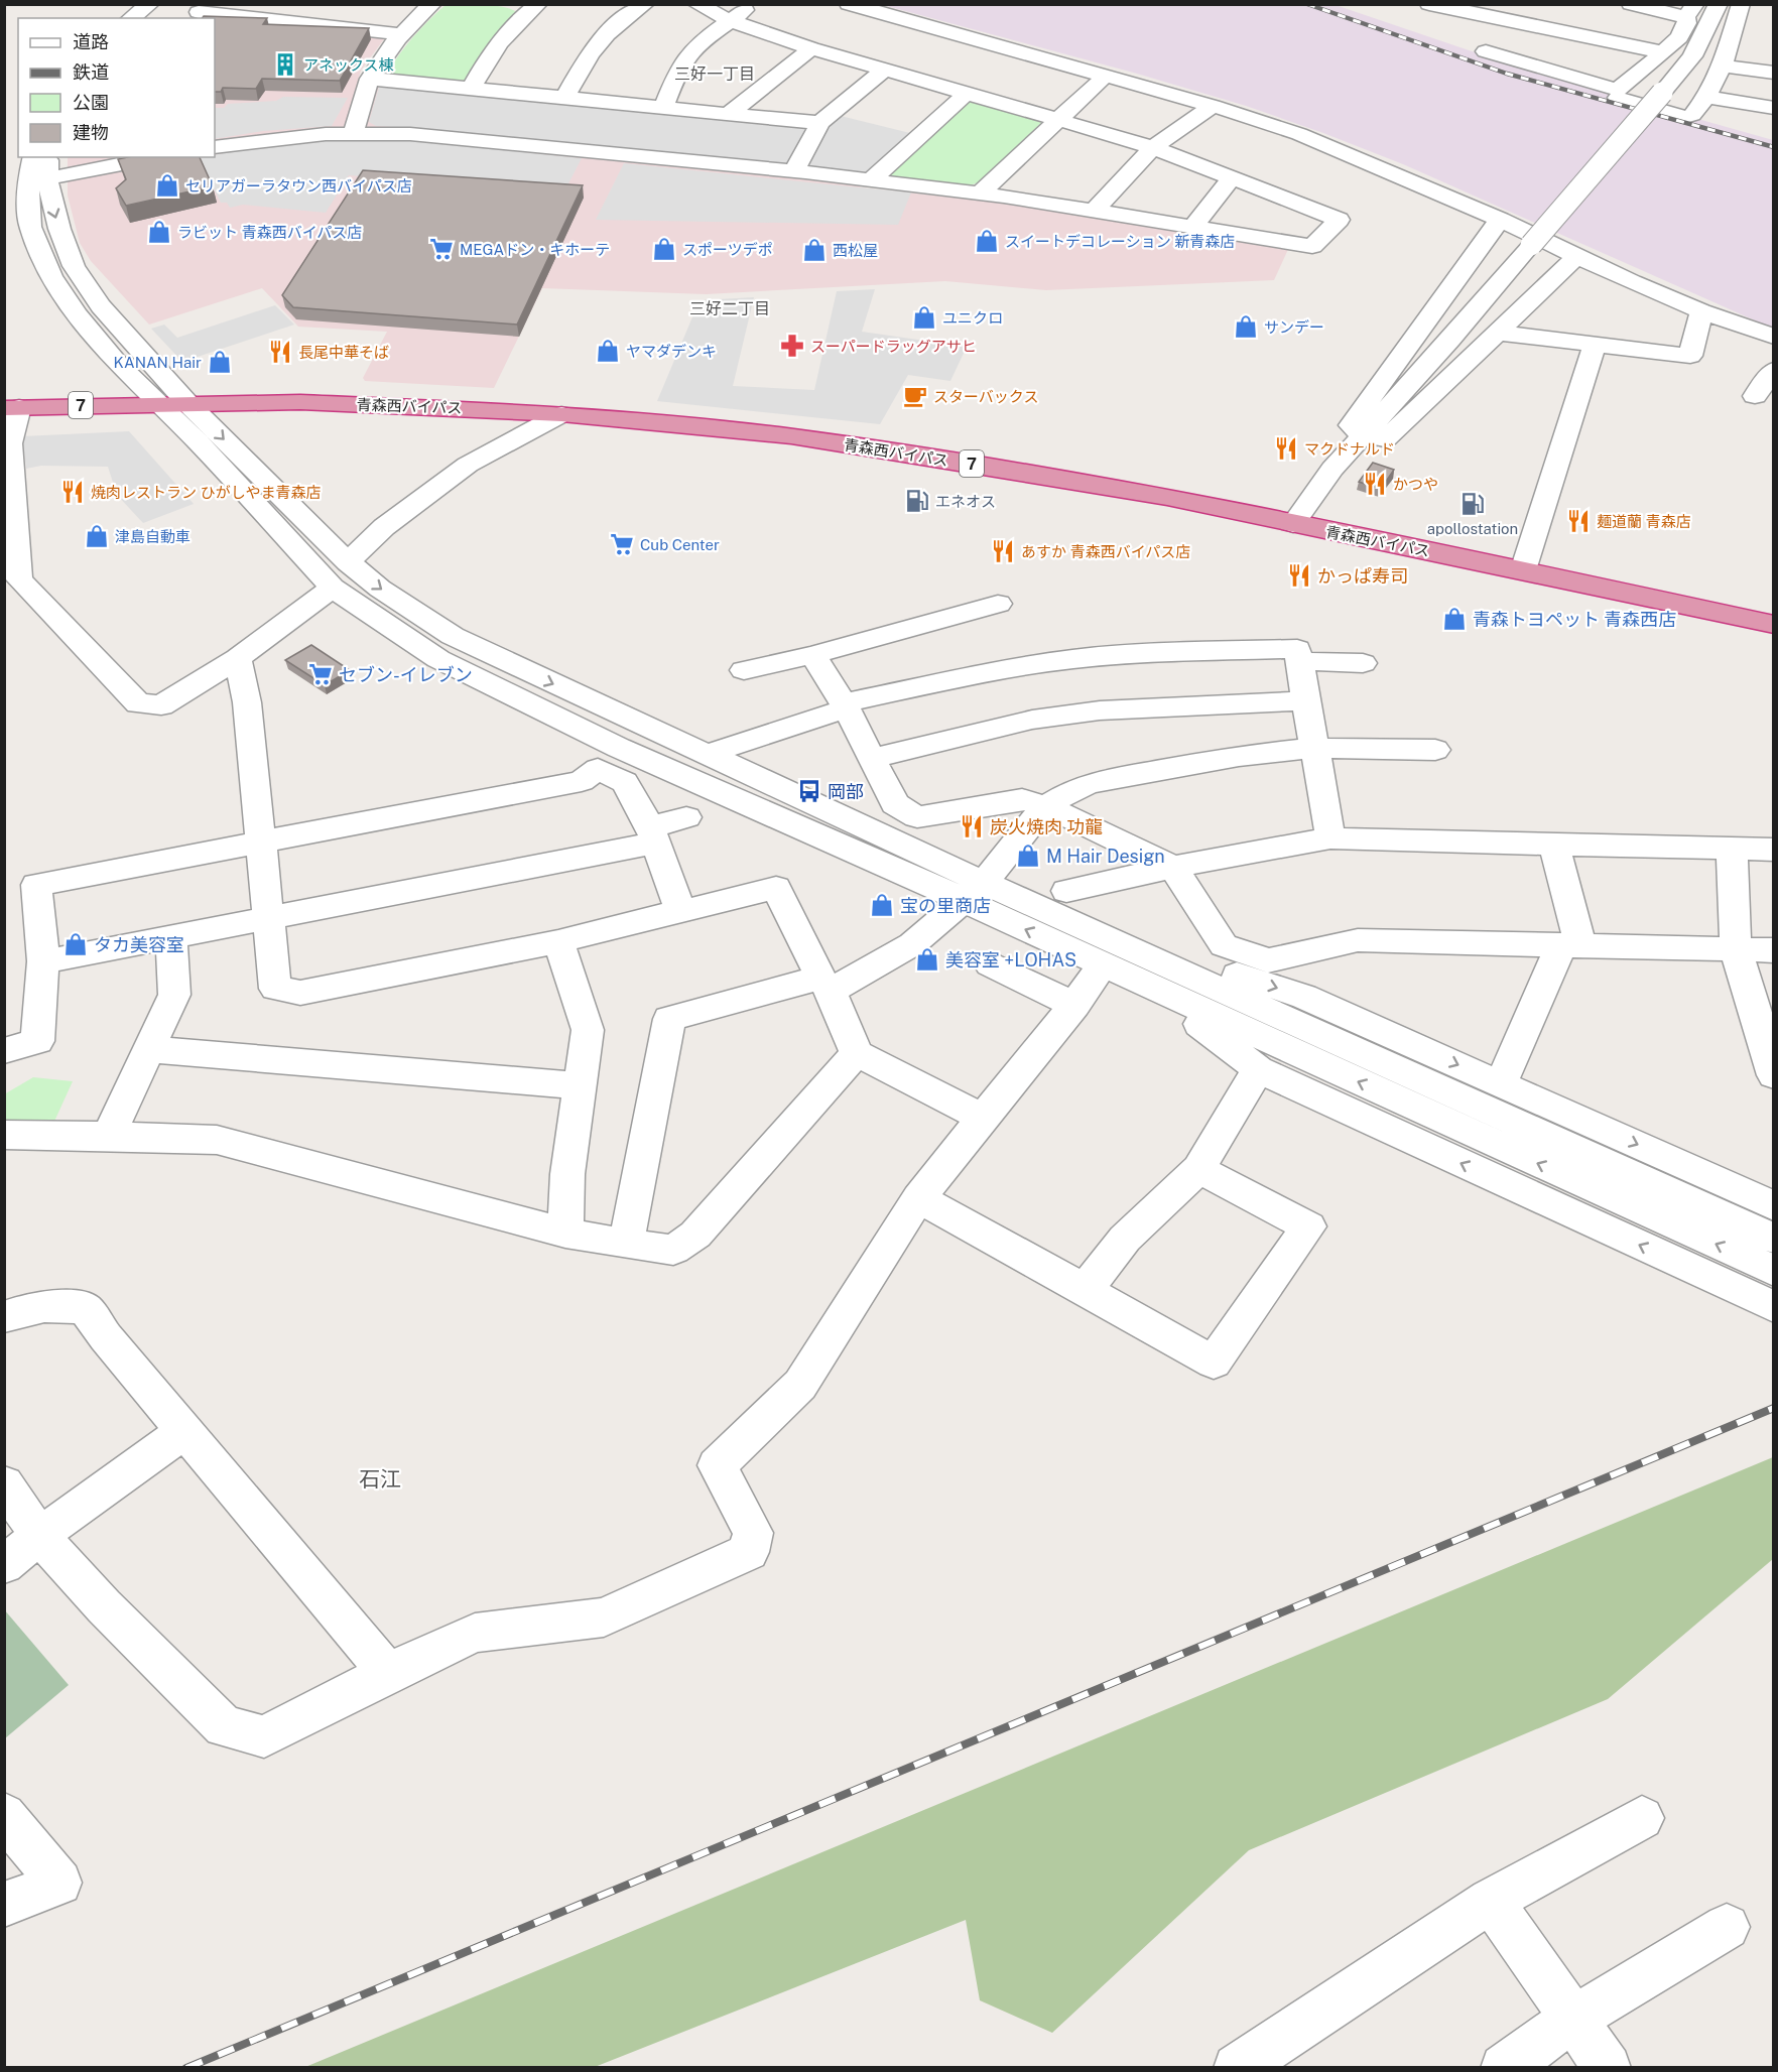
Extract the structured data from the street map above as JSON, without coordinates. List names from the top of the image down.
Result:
{
  "streets": {
    "highway": ["7", "青森西バイパス"]
  },
  "districts": ["三好一丁目", "三好二丁目", "石江"],
  "places": {
    "building": ["アネックス棟"],
    "shop": [
      "セリアガーラタウン西バイパス店",
      "ラビット 青森西バイパス店",
      "スイートデコレーション 新青森店",
      "スポーツデポ",
      "西松屋",
      "ユニクロ",
      "サンデー",
      "ヤマダデンキ",
      "KANAN Hair",
      "津島自動車",
      "青森トヨペット 青森西店",
      "M Hair Design",
      "宝の里商店",
      "タカ美容室",
      "美容室 +LOHAS"
    ],
    "supermarket": ["MEGAドン・キホーテ", "Cub Center", "セブン-イレブン"],
    "pharmacy": ["スーパードラッグアサヒ"],
    "restaurant": [
      "長尾中華そば",
      "マクドナルド",
      "かつや",
      "焼肉レストラン ひがしやま青森店",
      "麺道蘭 青森店",
      "あすか 青森西バイパス店",
      "かっぱ寿司",
      "炭火焼肉 功龍"
    ],
    "cafe": ["スターバックス"],
    "fuel station": ["エネオス", "apollostation"],
    "bus stop": ["岡部"]
  },
  "legend": [
    "道路",
    "鉄道",
    "公園",
    "建物"
  ]
}
